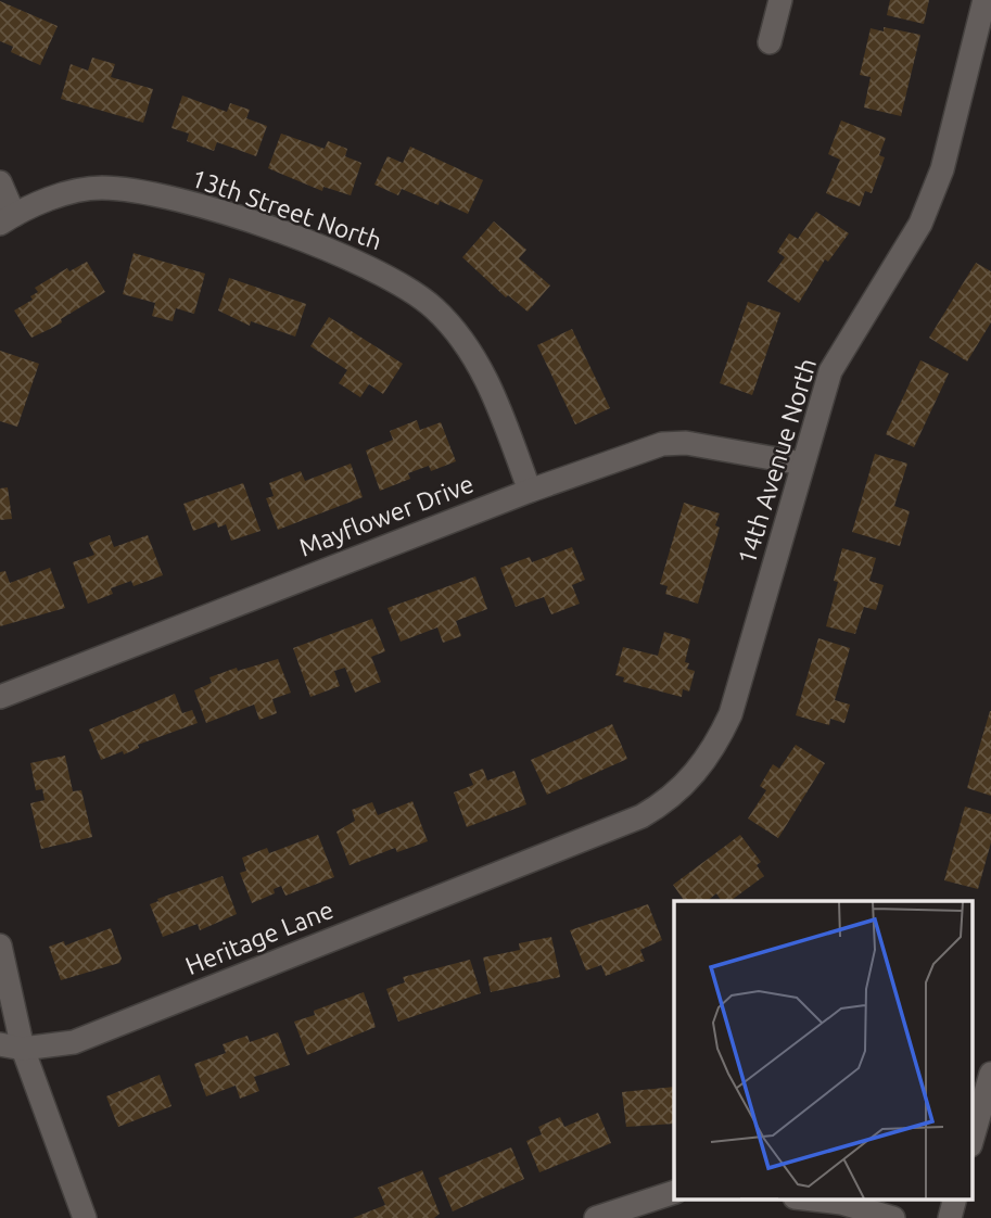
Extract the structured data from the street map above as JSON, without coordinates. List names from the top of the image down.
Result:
{
  "streets": {
    "street": [
      "13th Street North",
      "14th Avenue North",
      "Mayflower Drive",
      "Heritage Lane"
    ]
  },
  "crossings": [
    ["13th Street North", "Mayflower Drive"],
    ["14th Avenue North", "Mayflower Drive"],
    ["14th Avenue North", "Heritage Lane"]
  ]
}
